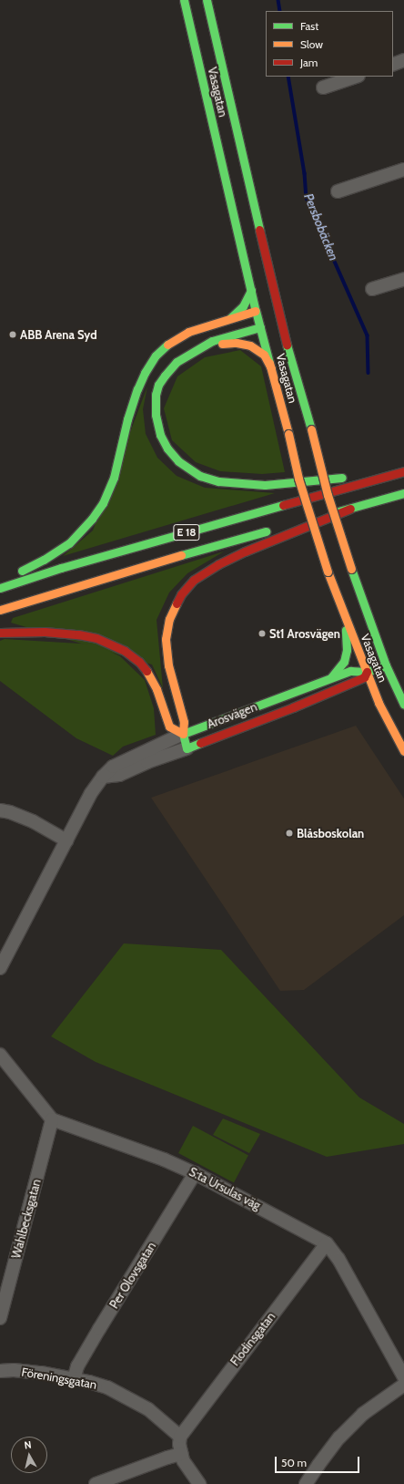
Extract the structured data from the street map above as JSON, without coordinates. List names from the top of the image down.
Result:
{
  "streets": {
    "main road": ["Vasagatan", "E 18", "Arosvägen"],
    "street": [
      "S:ta Ursulas väg",
      "Wahlbecksgatan",
      "Per Olovsgatan",
      "Flodinsgatan",
      "Föreningsgatan"
    ]
  },
  "crossings": [
    ["Vasagatan", "E 18"],
    ["Vasagatan", "Arosvägen"],
    ["S:ta Ursulas väg", "Wahlbecksgatan"],
    ["S:ta Ursulas väg", "Per Olovsgatan"],
    ["S:ta Ursulas väg", "Flodinsgatan"],
    ["Per Olovsgatan", "Föreningsgatan"],
    ["Flodinsgatan", "Föreningsgatan"]
  ],
  "water": ["Persbobäcken"],
  "places": ["ABB Arena Syd", "St1 Arosvägen", "Blåsboskolan"],
  "legend": ["Fast", "Slow", "Jam"],
  "scale_bar": "50 m",
  "north": "top"
}
